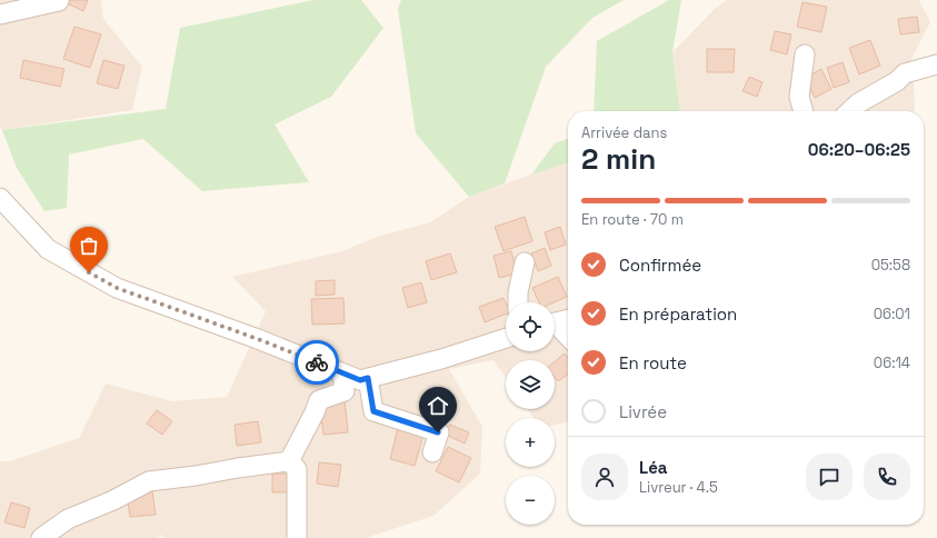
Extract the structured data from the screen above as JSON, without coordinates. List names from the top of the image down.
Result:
{
  "page": {
    "heading": ["2 min", "Arrivée dans", "06:20–06:25"],
    "panel": ["Léa", "Livreur · 4.5"],
    "bar": "En route · 70 m",
    "list": [
      ["Confirmée", "05:58"],
      ["En préparation", "06:01"],
      ["En route", "06:14"],
      "Livrée"
    ],
    "map_buttons": ["+", "−"]
  }
}
